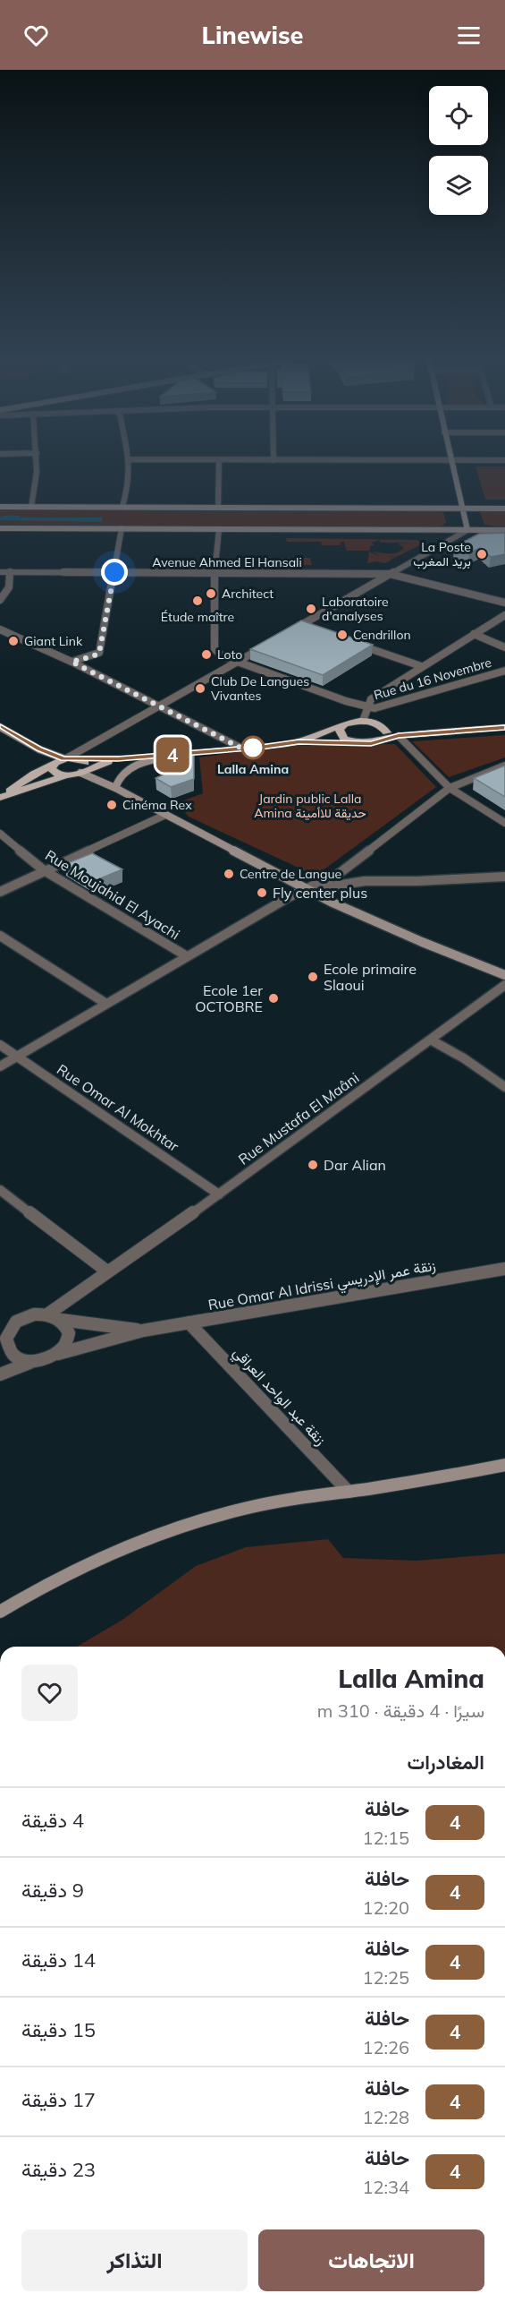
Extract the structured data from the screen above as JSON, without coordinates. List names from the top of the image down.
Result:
{
  "streets": {
    "street": [
      "Avenue Ahmed El Hansali",
      "Rue du 16 Novembre",
      "Rue Moujahid El Ayachi",
      "Rue Omar Al Mokhtar",
      "Rue Mustafa El Maâni",
      "Rue Omar Al Idrissi زنقة عمر الإدريسي",
      "زنقة عبد الواحد العراقي"
    ]
  },
  "crossings": [
    ["Rue Omar Al Mokhtar", "Rue Mustafa El Maâni"],
    ["Rue Mustafa El Maâni", "Rue Omar Al Idrissi زنقة عمر الإدريسي"],
    ["Rue Omar Al Idrissi زنقة عمر الإدريسي", "زنقة عبد الواحد العراقي"]
  ],
  "parks": ["Jardin public Lalla Amina حديقة للاأمينة"],
  "places": [
    "La Poste بريد المغرب",
    "Architect",
    "Étude maître",
    "Laboratoire d'analyses",
    "Cendrillon",
    "Giant Link",
    "Loto",
    "Club De Langues Vivantes",
    "Lalla Amina",
    "Cinéma Rex",
    "Centre de Langue",
    "Fly center plus",
    "Ecole primaire Slaoui",
    "Ecole 1er OCTOBRE",
    "Dar Alian"
  ],
  "lines": ["bus line 4"],
  "page": {
    "header": "Linewise",
    "on_map": "4",
    "heading": [
      ["Lalla Amina", "سيرًا · 4 دقيقة · 310 m"],
      "المغادرات"
    ],
    "list": [
      {
        "mark": "4",
        "name": "حافلة",
        "note": "12:15",
        "value": "4 دقيقة"
      },
      {
        "mark": "4",
        "name": "حافلة",
        "note": "12:20",
        "value": "9 دقيقة"
      },
      {
        "mark": "4",
        "name": "حافلة",
        "note": "12:25",
        "value": "14 دقيقة"
      },
      {
        "mark": "4",
        "name": "حافلة",
        "note": "12:26",
        "value": "15 دقيقة"
      },
      {
        "mark": "4",
        "name": "حافلة",
        "note": "12:28",
        "value": "17 دقيقة"
      },
      {
        "mark": "4",
        "name": "حافلة",
        "note": "12:34",
        "value": "23 دقيقة"
      }
    ],
    "buttons": ["الاتجاهات", "التذاكر"]
  }
}
